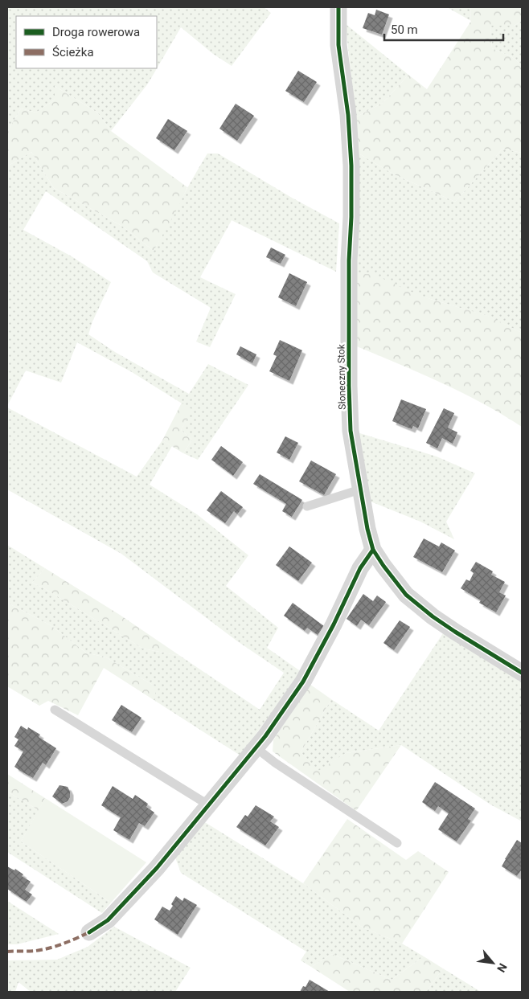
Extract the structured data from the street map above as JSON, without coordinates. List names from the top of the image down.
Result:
{
  "streets": {
    "street": ["Słoneczny Stok"]
  },
  "legend": ["Droga rowerowa", "Ścieżka"],
  "scale_bar": "50 m",
  "north": "bottom right"
}
